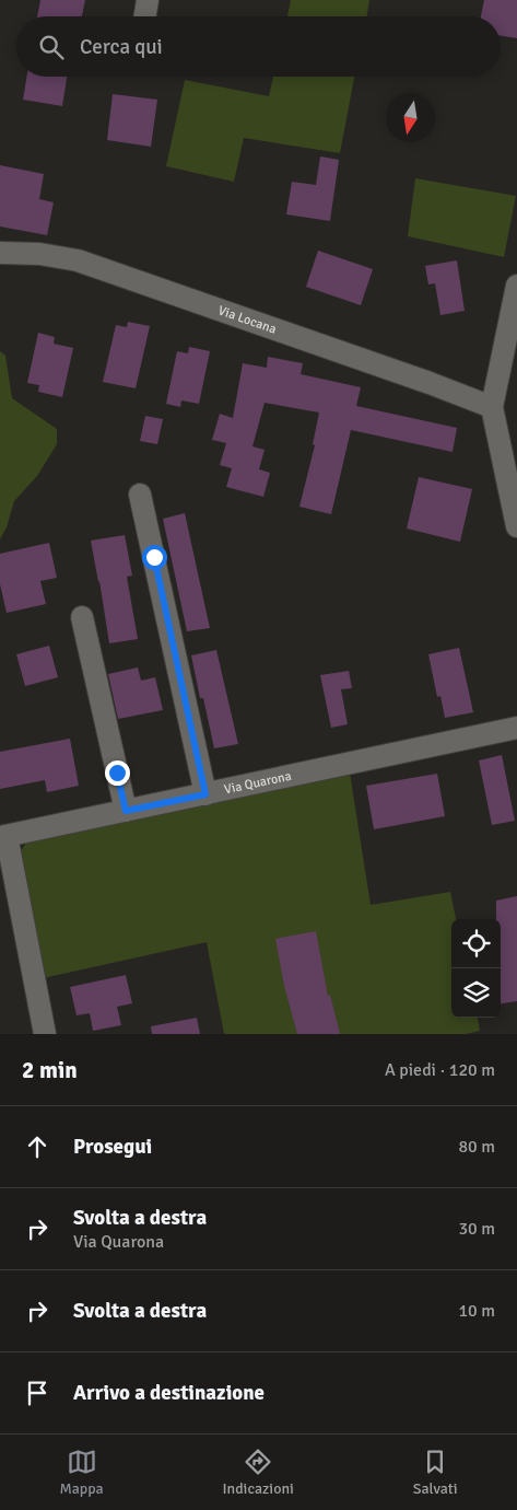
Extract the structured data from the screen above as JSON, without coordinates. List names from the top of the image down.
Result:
{
  "streets": {
    "street": ["Via Locana", "Via Quarona"]
  },
  "north": "bottom",
  "page": {
    "search": "Cerca qui",
    "heading": ["2 min", "A piedi · 120 m"],
    "list": [
      ["Prosegui", "80 m"],
      ["Svolta a destra", "Via Quarona", "30 m"],
      ["Svolta a destra", "10 m"],
      "Arrivo a destinazione"
    ],
    "nav": ["Mappa", "Indicazioni", "Salvati"]
  }
}
